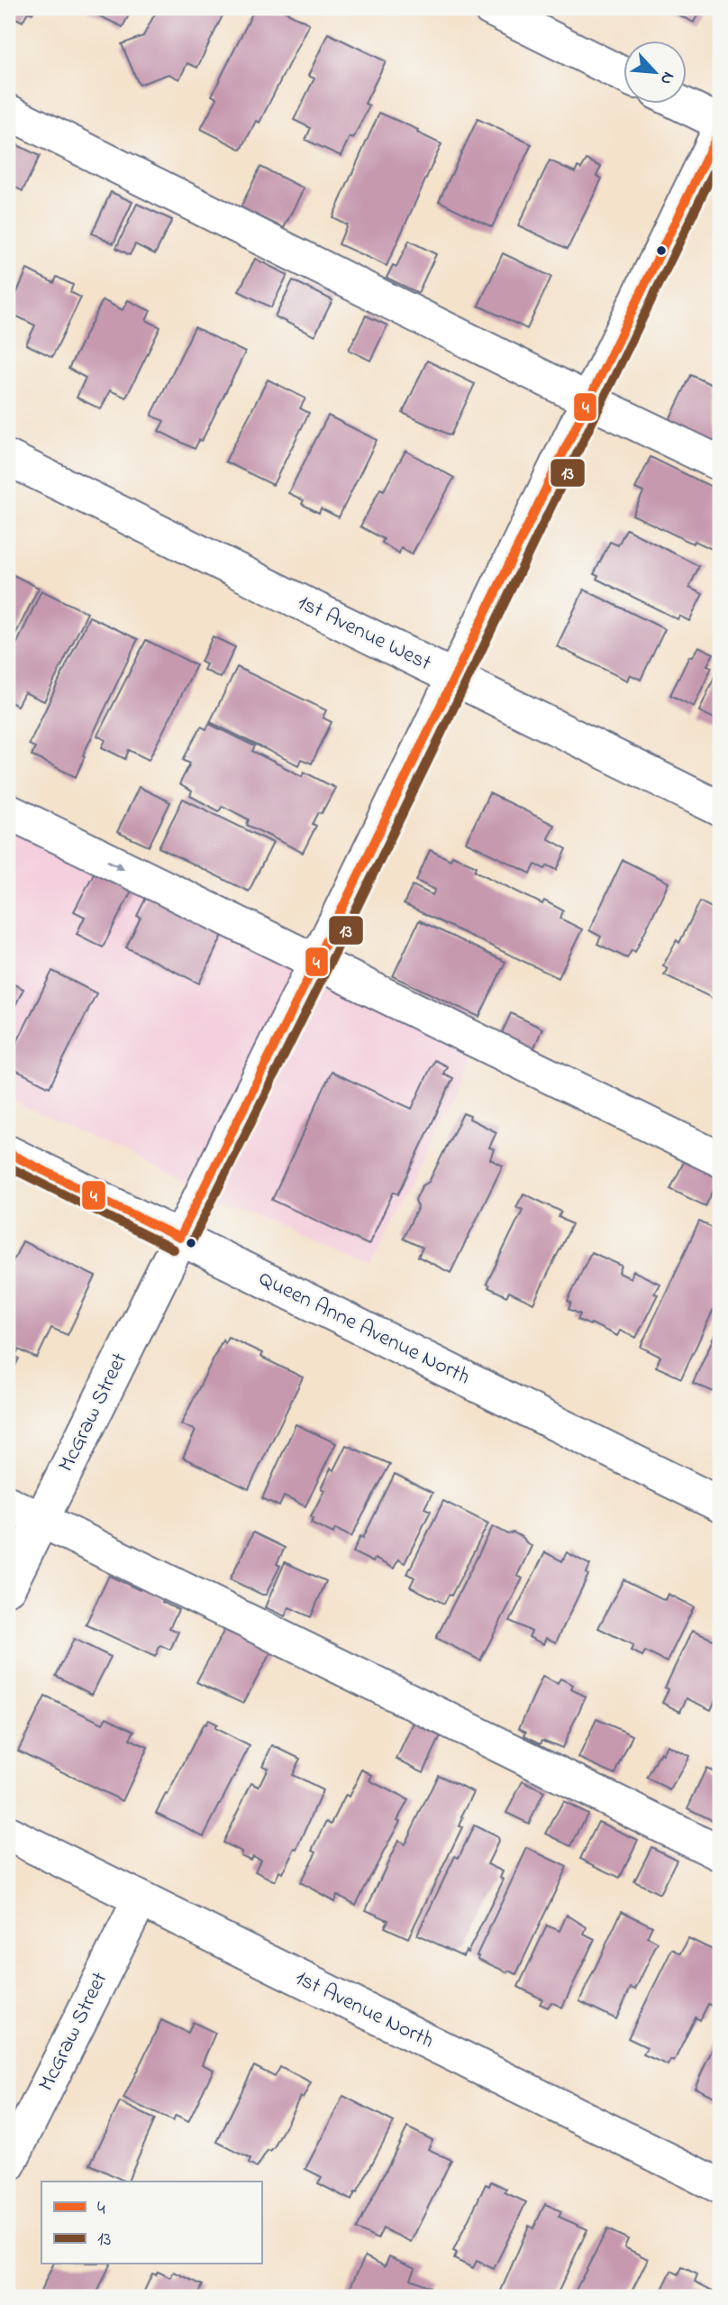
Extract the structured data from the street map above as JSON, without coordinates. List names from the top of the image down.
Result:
{
  "streets": {
    "street": [
      "1st Avenue West",
      "Queen Anne Avenue North",
      "McGraw Street",
      "1st Avenue North"
    ]
  },
  "crossings": [
    ["1st Avenue West", "McGraw Street"],
    ["Queen Anne Avenue North", "McGraw Street"],
    ["McGraw Street", "1st Avenue North"]
  ],
  "lines": ["transit line 4", "transit line 13"],
  "legend": ["4", "13"],
  "north": "bottom right"
}
